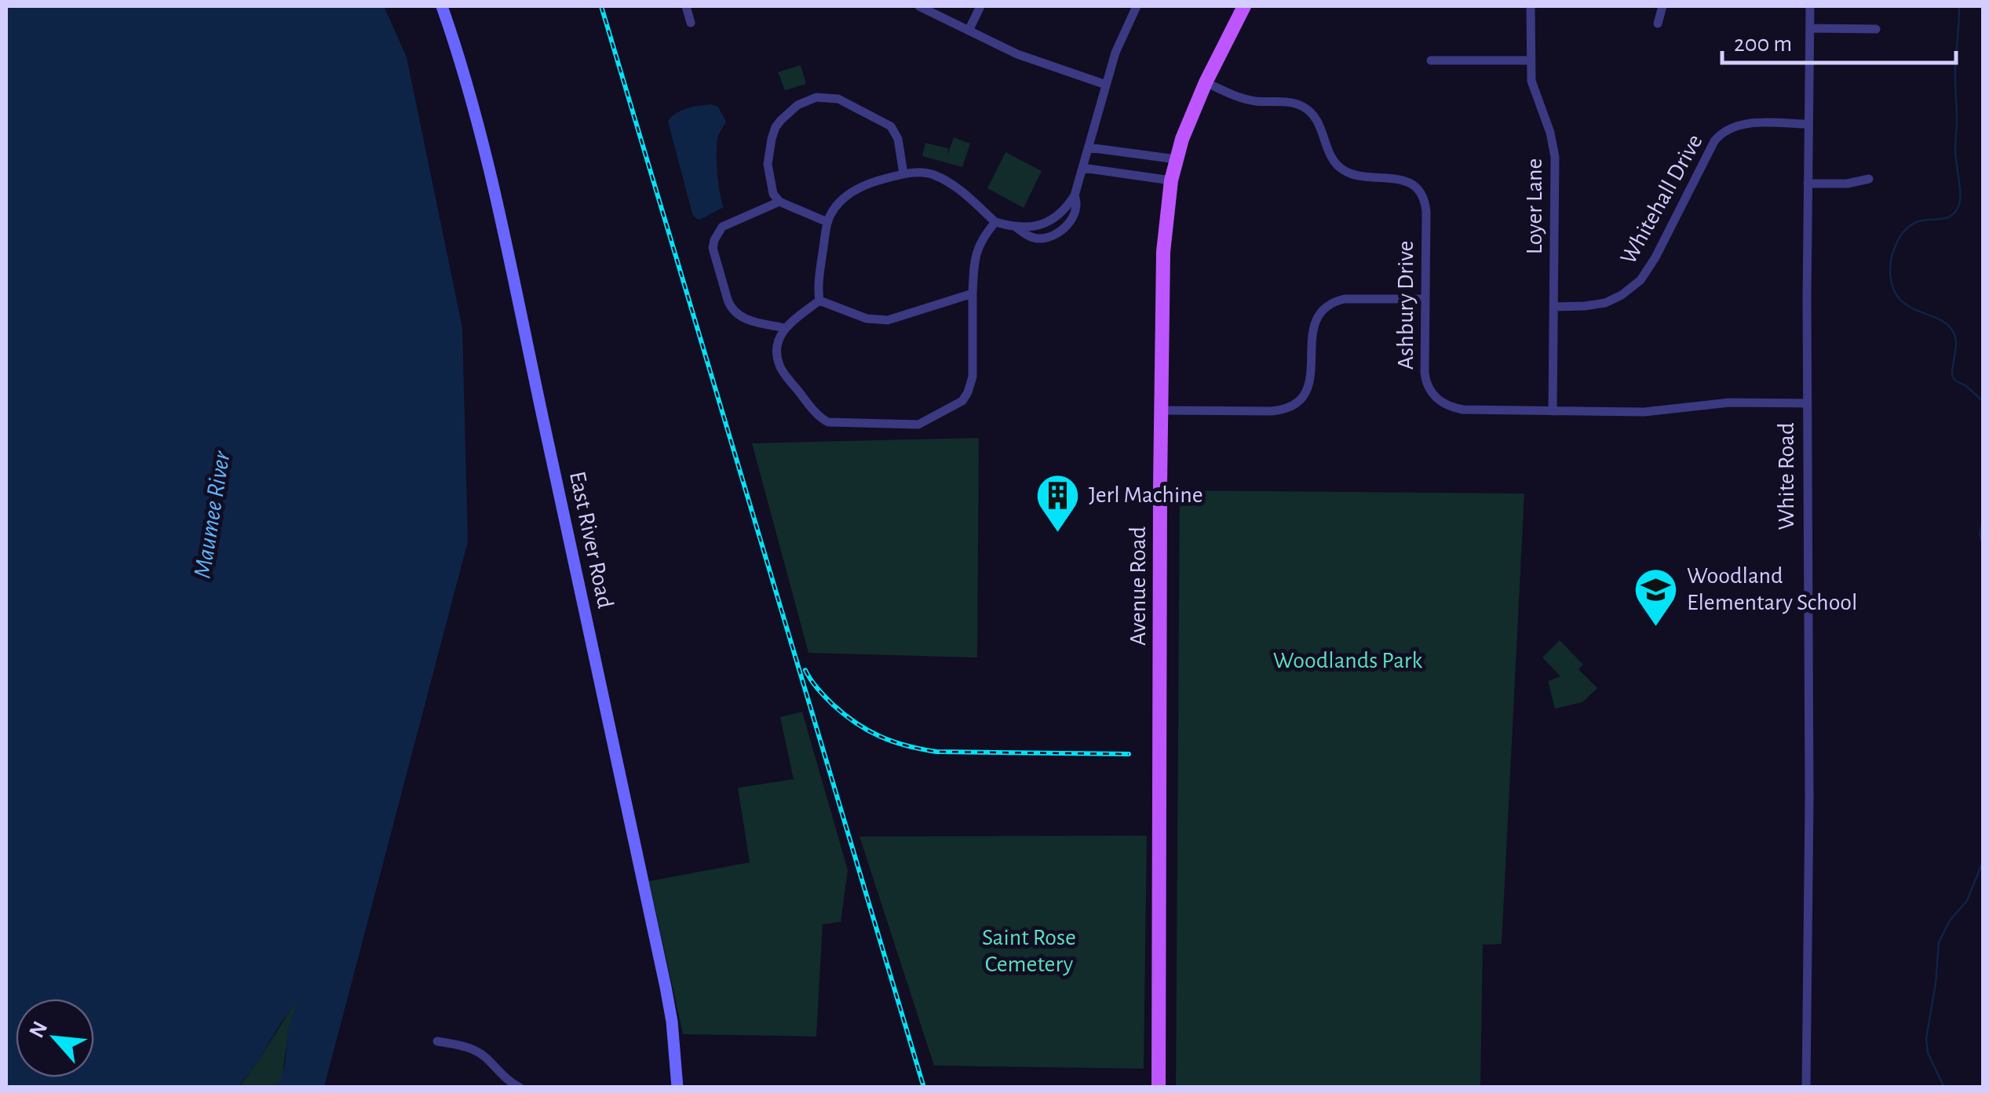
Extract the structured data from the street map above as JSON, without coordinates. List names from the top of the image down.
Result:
{
  "streets": {
    "main road": ["East River Road", "Avenue Road"],
    "street": [
      "Whitehall Drive",
      "Loyer Lane",
      "Ashbury Drive",
      "White Road"
    ]
  },
  "crossings": [
    ["Whitehall Drive", "Loyer Lane"],
    ["Whitehall Drive", "White Road"],
    ["Loyer Lane", "Ashbury Drive"],
    ["Ashbury Drive", "White Road"],
    ["Ashbury Drive", "Avenue Road"]
  ],
  "water": ["Maumee River"],
  "parks": ["Woodlands Park", "Saint Rose Cemetery"],
  "places": {
    "building": ["Jerl Machine"],
    "school or university": ["Woodland Elementary School"]
  },
  "scale_bar": "200 m",
  "north": "top left"
}
